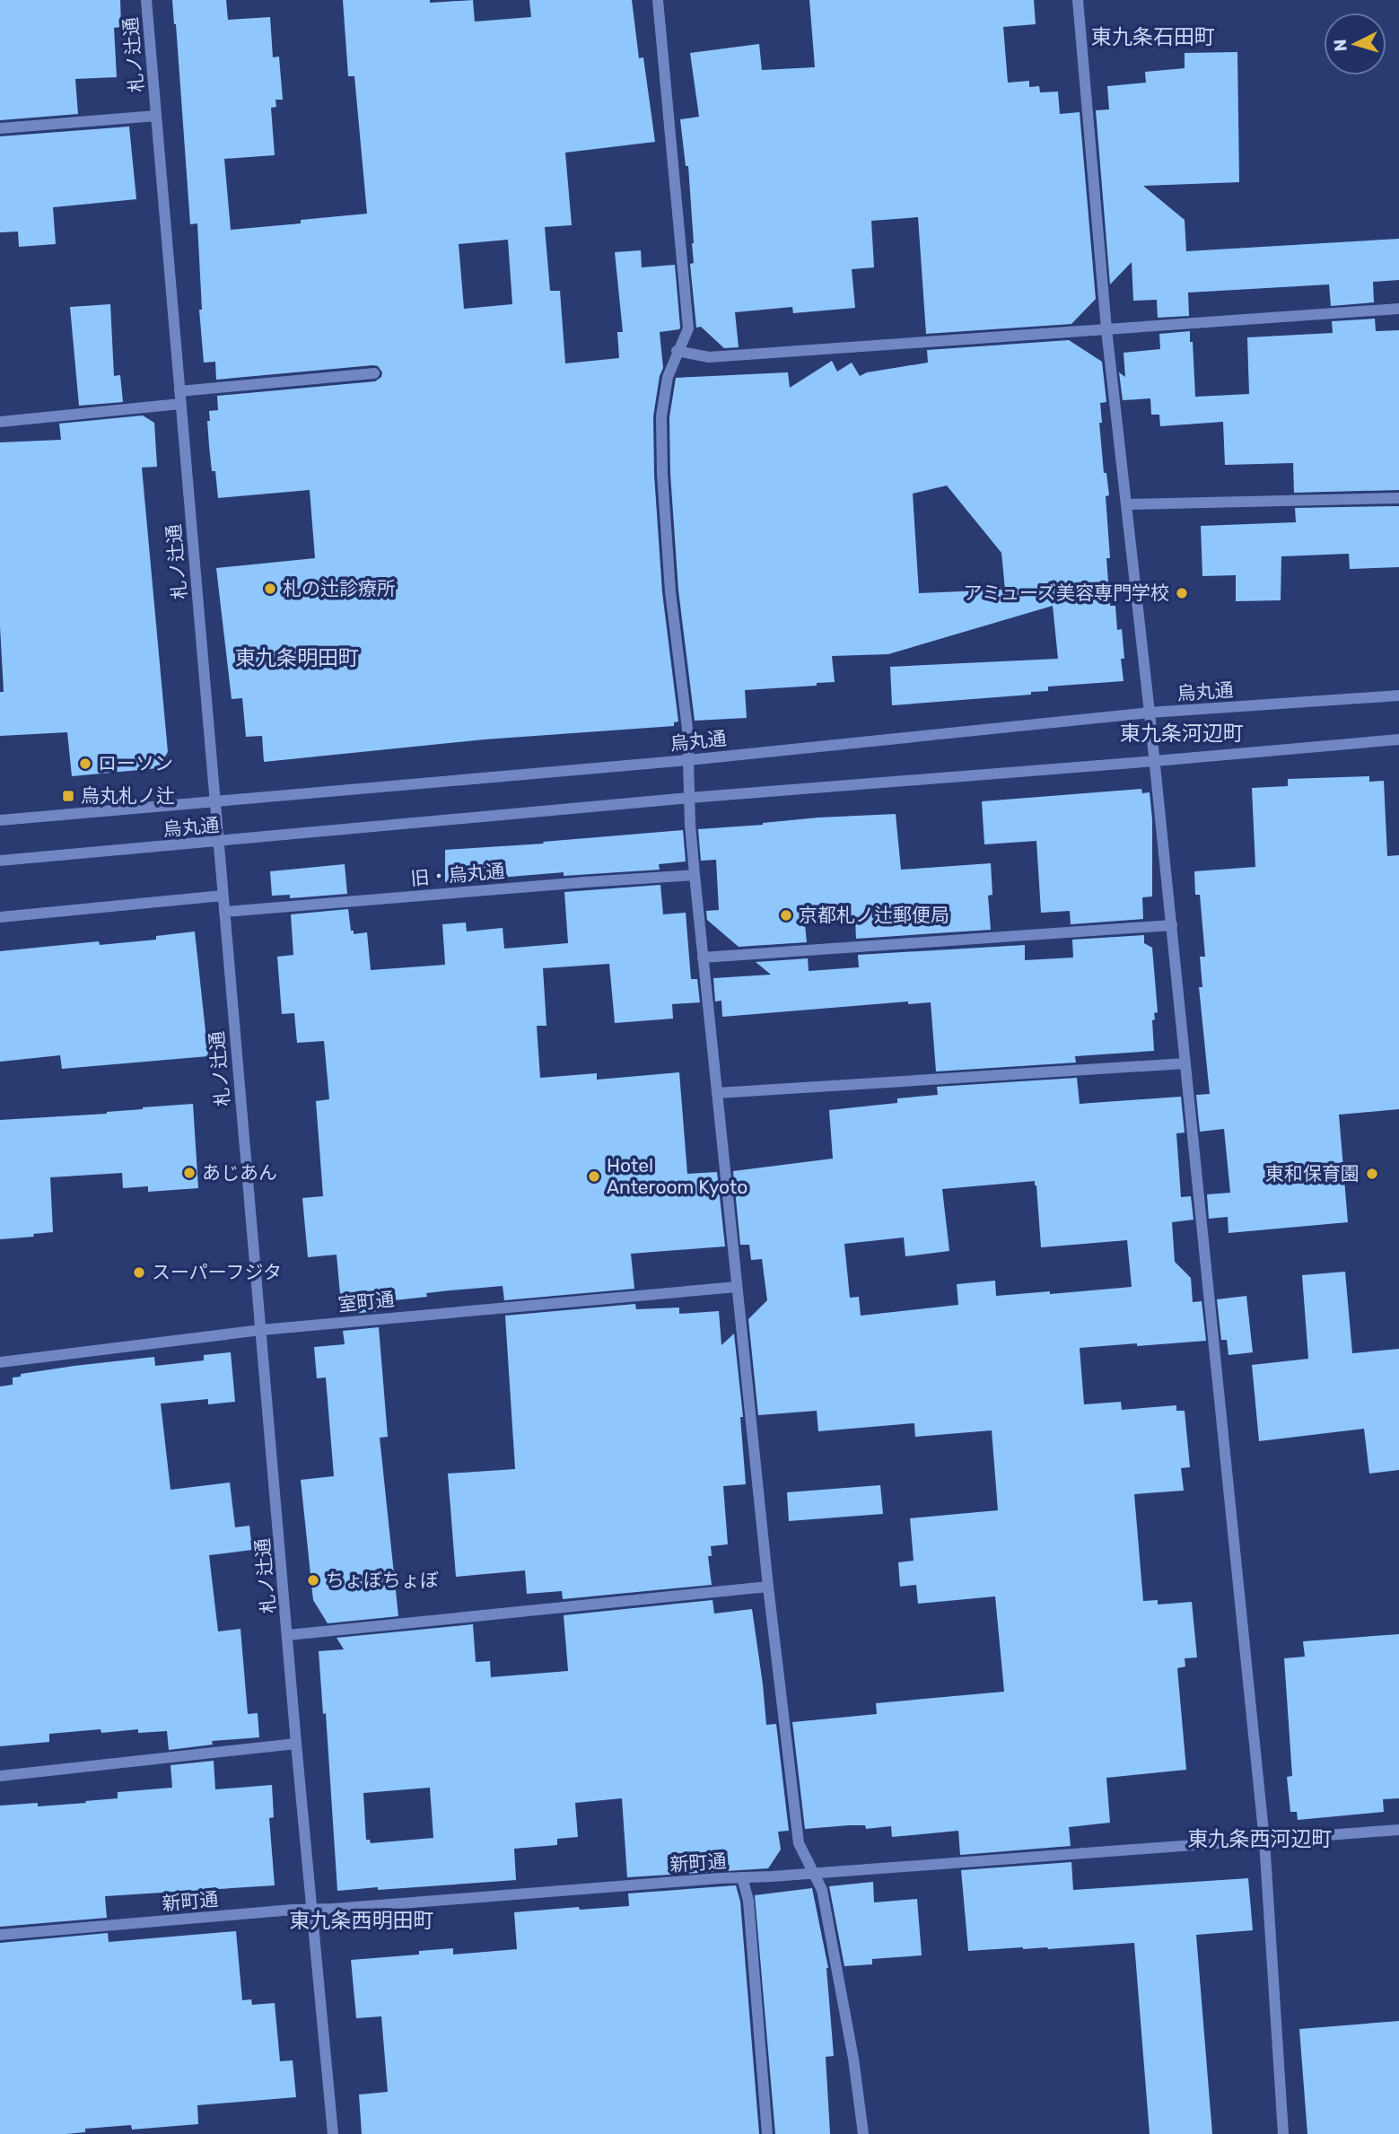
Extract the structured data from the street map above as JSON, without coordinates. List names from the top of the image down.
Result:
{
  "streets": {
    "street": [
      "札ノ辻通",
      "烏丸通",
      "旧・烏丸通",
      "室町通",
      "新町通"
    ]
  },
  "crossings": [
    ["札ノ辻通", "烏丸通"],
    ["札ノ辻通", "旧・烏丸通"],
    ["札ノ辻通", "室町通"],
    ["札ノ辻通", "新町通"]
  ],
  "districts": [
    "東九条石田町",
    "東九条明田町",
    "東九条河辺町",
    "東九条西河辺町",
    "東九条西明田町"
  ],
  "places": {
    "other": [
      "札の辻診療所",
      "アミューズ美容専門学校",
      "ローソン",
      "京都札ノ辻郵便局",
      "あじあん",
      "東和保育園",
      "Hotel Anteroom Kyoto",
      "スーパーフジタ",
      "ちょぼちょぼ"
    ],
    "transit": ["烏丸札ノ辻"]
  },
  "north": "left"
}
